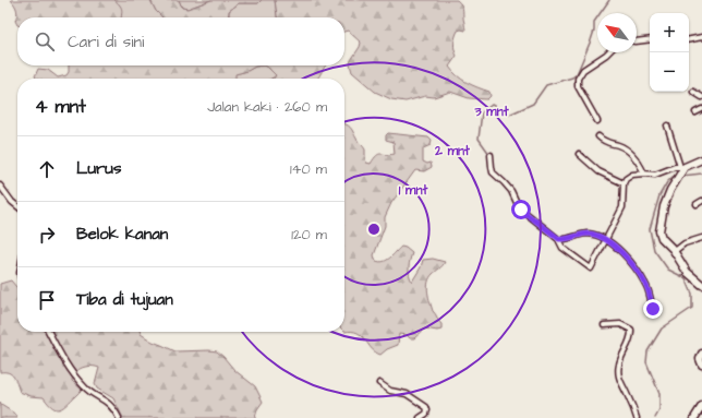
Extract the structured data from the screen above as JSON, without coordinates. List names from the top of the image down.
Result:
{
  "north": "top left",
  "page": {
    "map_buttons": ["+", "−"],
    "search": "Cari di sini",
    "heading": ["4 mnt", "Jalan kaki · 260 m"],
    "list": [
      ["Lurus", "140 m"],
      ["Belok kanan", "120 m"],
      "Tiba di tujuan"
    ]
  },
  "rings": ["3 mnt", "2 mnt", "1 mnt"]
}
